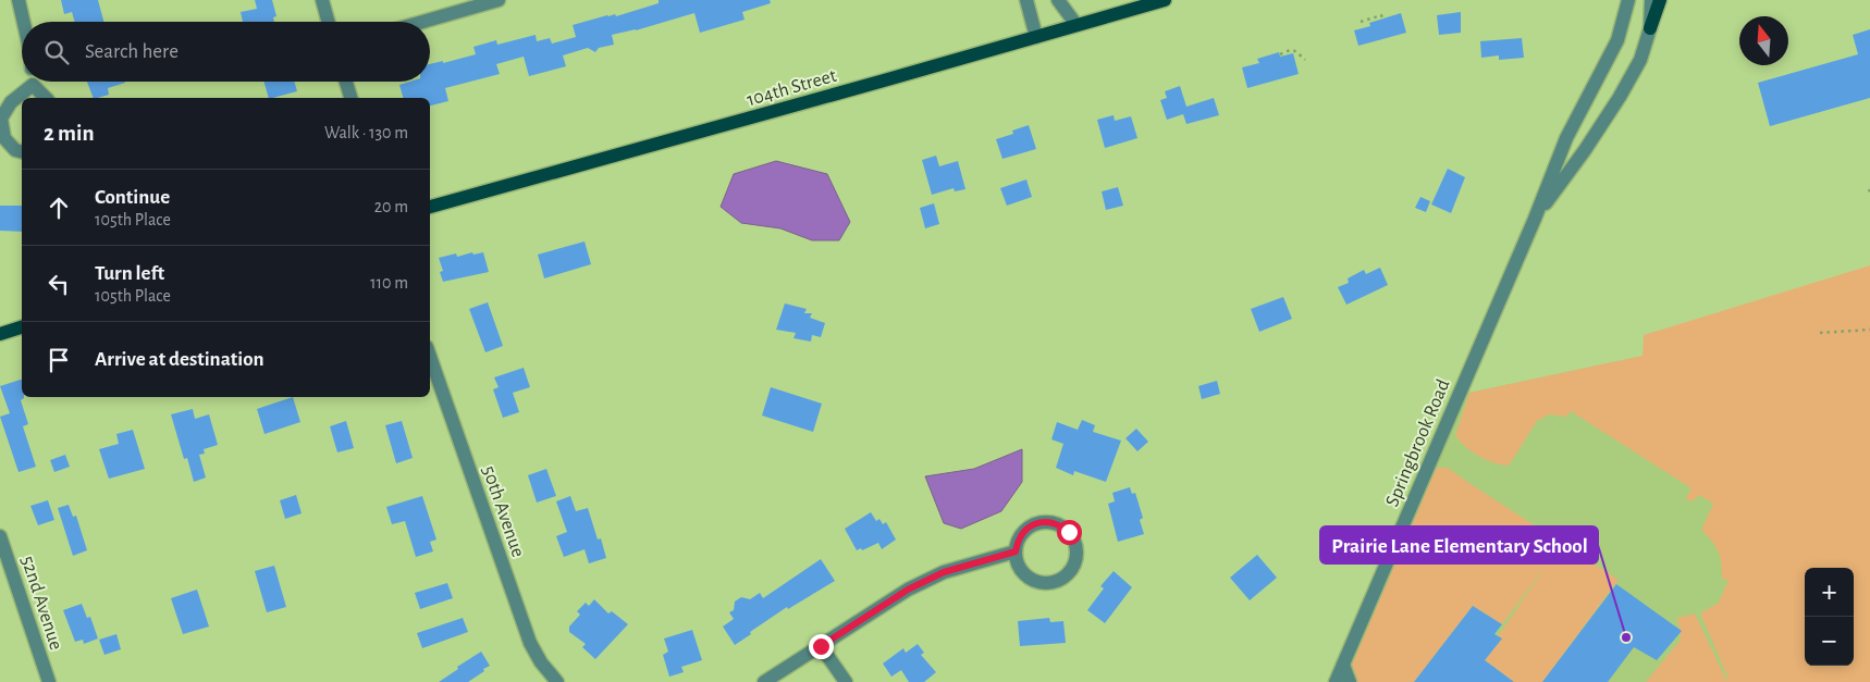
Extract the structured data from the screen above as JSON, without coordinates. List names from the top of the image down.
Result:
{
  "streets": {
    "main road": ["104th Street"],
    "street": ["Springbrook Road", "50th Avenue", "52nd Avenue"]
  },
  "places": ["Prairie Lane Elementary School"],
  "north": "top",
  "page": {
    "search": "Search here",
    "heading": ["2 min", "Walk · 130 m"],
    "list": [
      ["Continue", "105th Place", "20 m"],
      ["Turn left", "105th Place", "110 m"],
      "Arrive at destination"
    ],
    "map_buttons": ["+", "−"]
  }
}
